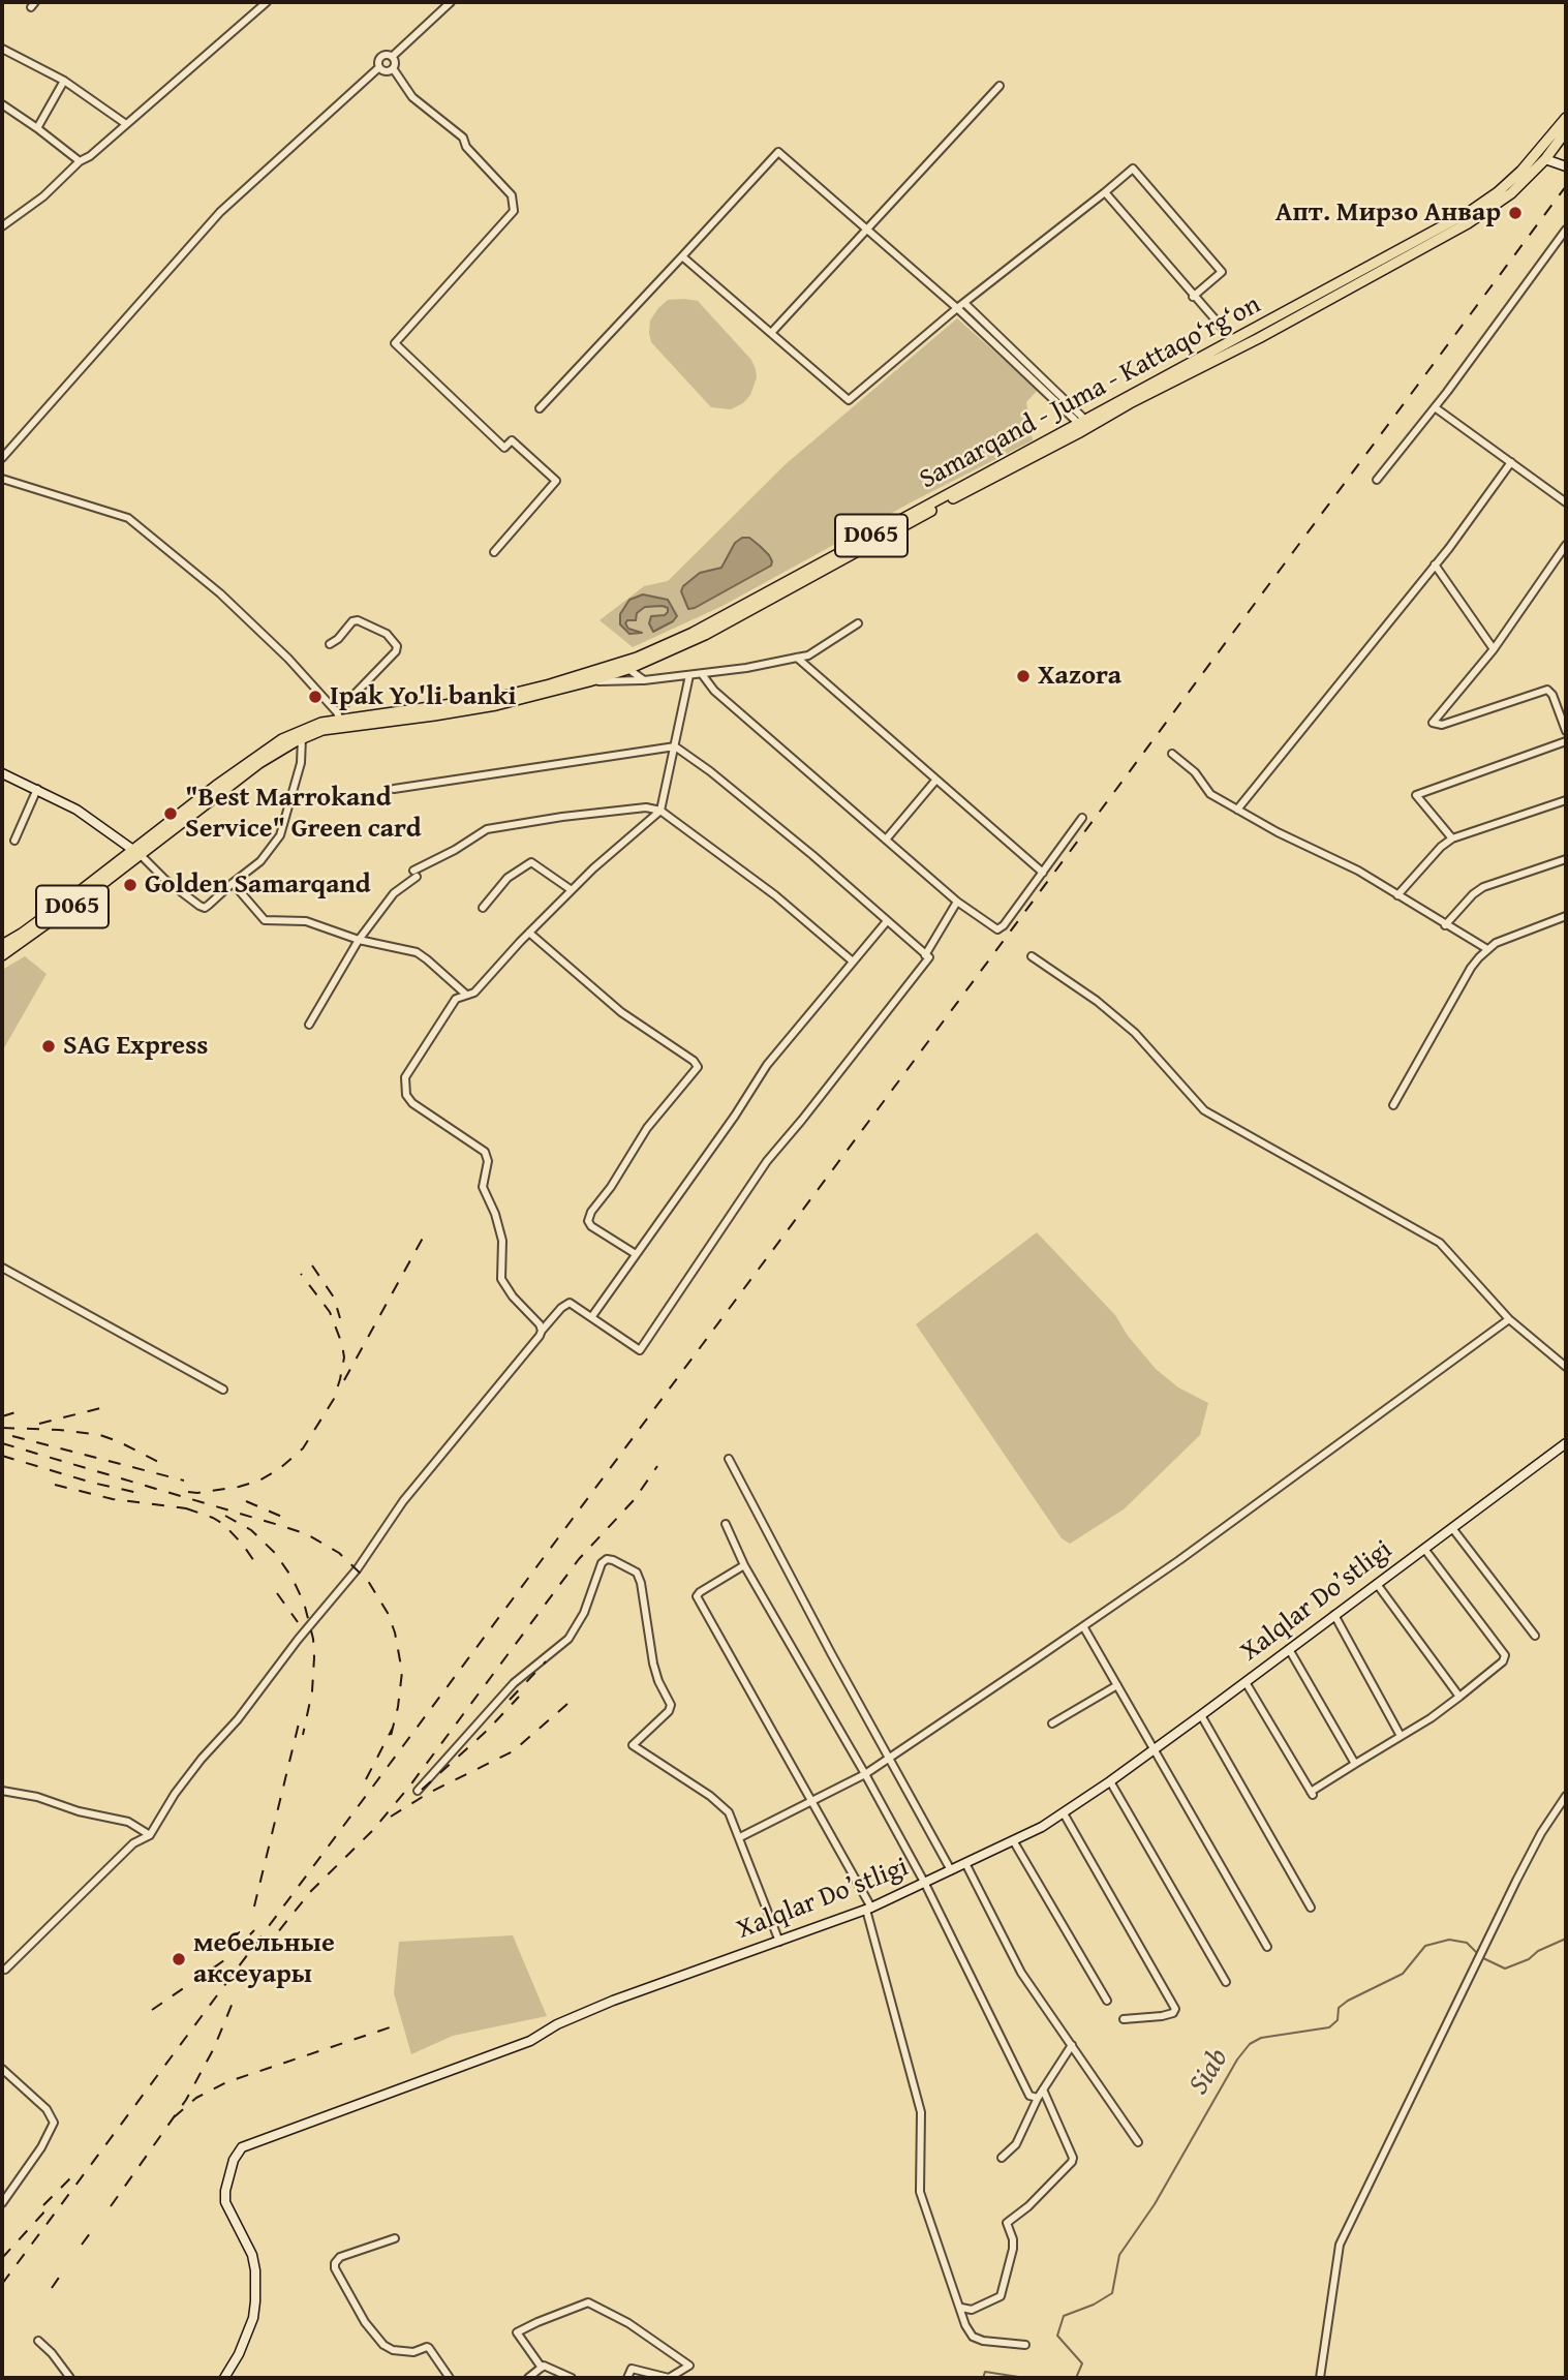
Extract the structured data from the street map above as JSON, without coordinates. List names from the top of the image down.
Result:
{
  "streets": {
    "main road": ["Samarqand - Juma - Kattaqo‘rg‘on", "D065", "Xalqlar Do’stligi"]
  },
  "crossings": [
    ["Samarqand - Juma - Kattaqo‘rg‘on", "D065"]
  ],
  "water": ["Siab"],
  "places": [
    "Апт. Мирзо Анвар",
    "Xazora",
    "Ipak Yo'li banki",
    "\"Best Marrokand Service\" Green card",
    "Golden Samarqand",
    "SAG Express",
    "мебельные аксеуары"
  ]
}
